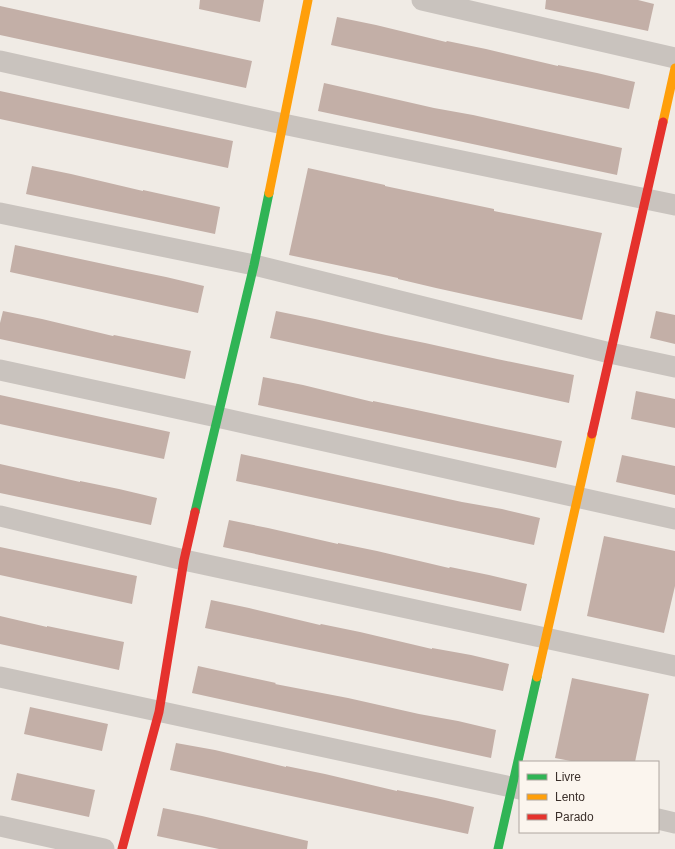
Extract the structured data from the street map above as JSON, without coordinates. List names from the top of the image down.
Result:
{
  "legend": ["Livre", "Lento", "Parado"]
}
